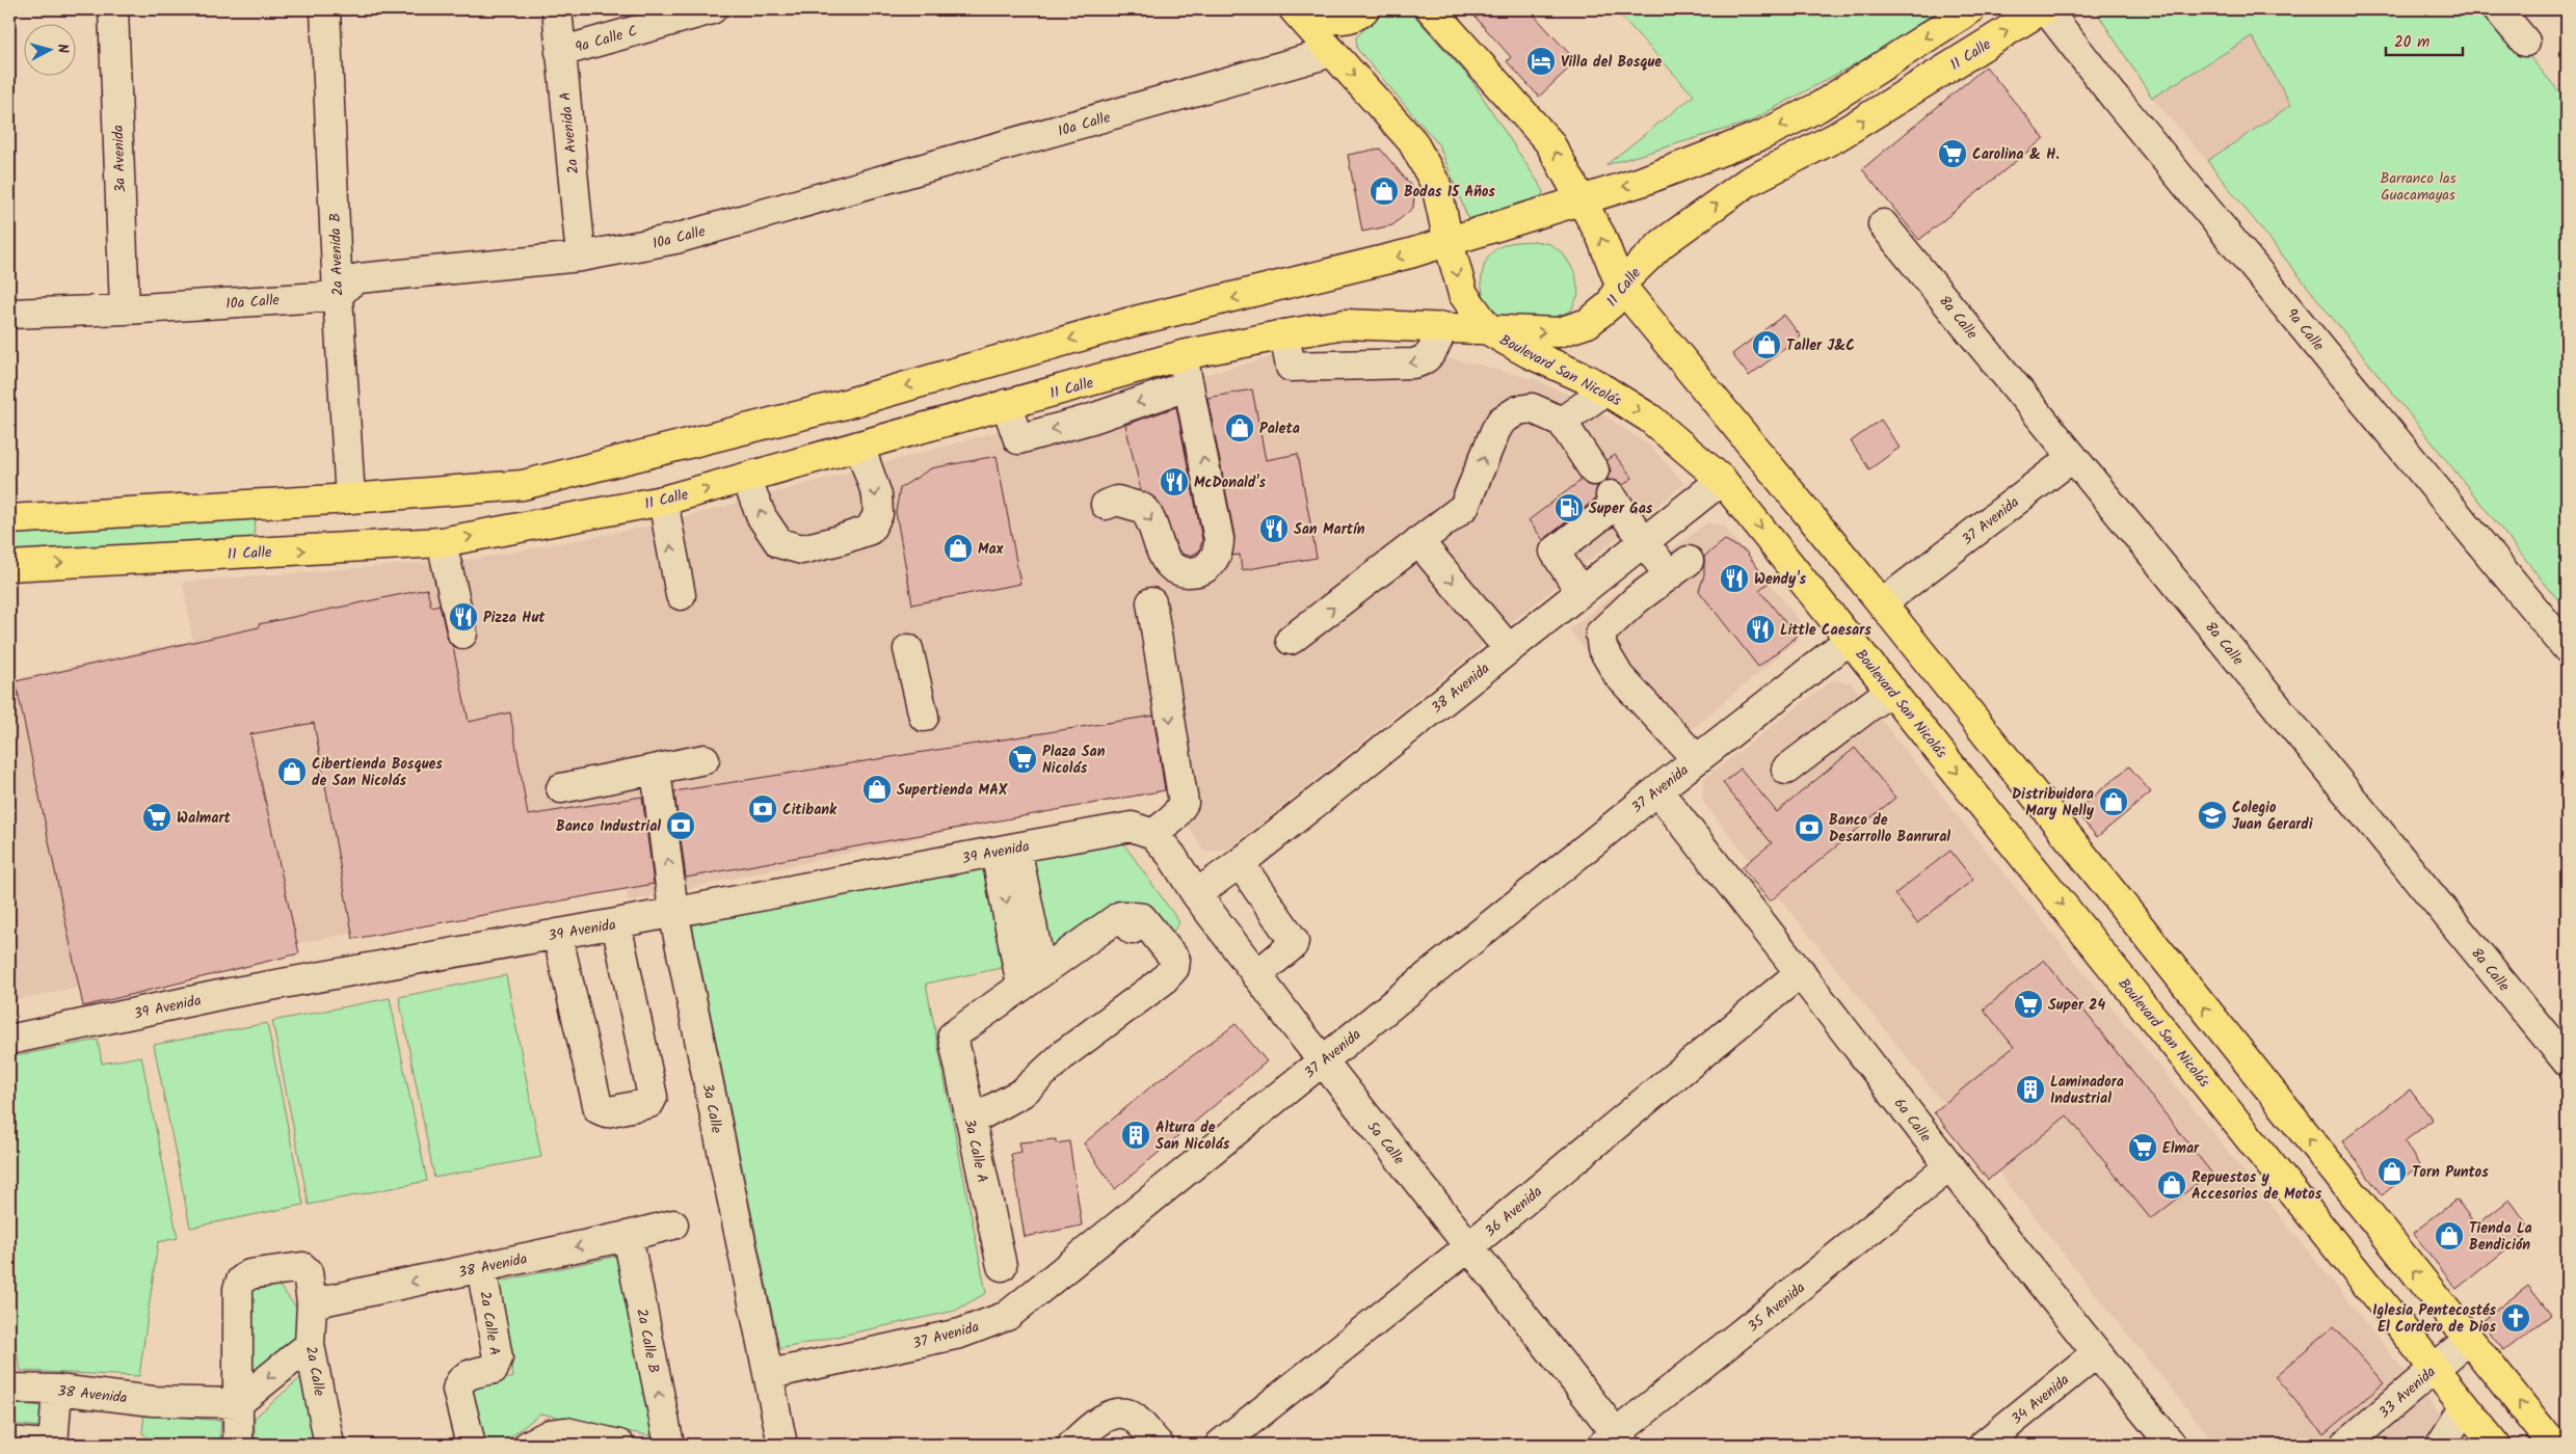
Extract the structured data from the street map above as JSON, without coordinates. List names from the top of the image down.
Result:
{
  "streets": {
    "main road": ["11 Calle", "Boulevard San Nicolás"],
    "street": [
      "9a Calle C",
      "10a Calle",
      "2a Avenida A",
      "3a Avenida",
      "2a Avenida B",
      "8a Calle",
      "9a Calle",
      "37 Avenida",
      "38 Avenida",
      "39 Avenida",
      "3a Calle",
      "6a Calle",
      "5a Calle",
      "3a Calle A",
      "36 Avenida",
      "35 Avenida",
      "2a Calle A",
      "2a Calle B",
      "2a Calle",
      "33 Avenida",
      "34 Avenida"
    ]
  },
  "crossings": [
    ["9a Calle C", "2a Avenida A"],
    ["11 Calle", "9a Calle"],
    ["11 Calle", "Boulevard San Nicolás"],
    ["10a Calle", "2a Avenida A"],
    ["10a Calle", "3a Avenida"],
    ["10a Calle", "2a Avenida B"],
    ["10a Calle", "Boulevard San Nicolás"],
    ["8a Calle", "37 Avenida"],
    ["Boulevard San Nicolás", "37 Avenida"],
    ["Boulevard San Nicolás", "38 Avenida"],
    ["Boulevard San Nicolás", "33 Avenida"],
    ["37 Avenida", "3a Calle"],
    ["37 Avenida", "6a Calle"],
    ["37 Avenida", "5a Calle"],
    ["38 Avenida", "5a Calle"],
    ["38 Avenida", "2a Calle A"],
    ["38 Avenida", "2a Calle B"],
    ["38 Avenida", "2a Calle"],
    ["39 Avenida", "3a Calle"],
    ["39 Avenida", "5a Calle"],
    ["6a Calle", "36 Avenida"],
    ["6a Calle", "35 Avenida"],
    ["6a Calle", "34 Avenida"],
    ["5a Calle", "36 Avenida"],
    ["5a Calle", "35 Avenida"]
  ],
  "one_way": ["2a Calle B"],
  "parks": ["Barranco las Guacamayas"],
  "places": {
    "hotel": ["Villa del Bosque"],
    "supermarket": [
      "Carolina & H.",
      "Plaza San Nicolás",
      "Walmart",
      "Super 24",
      "Elmar"
    ],
    "shop": [
      "Bodas 15 Años",
      "Taller J&C",
      "Paleta",
      "Max",
      "Cibertienda Bosques de San Nicolás",
      "Supertienda MAX",
      "Distribuidora Mary Nelly",
      "Torn Puntos",
      "Repuestos y Accesorios de Motos",
      "Tienda La Bendición"
    ],
    "restaurant": [
      "McDonald's",
      "San Martín",
      "Wendy's",
      "Pizza Hut",
      "Little Caesars"
    ],
    "fuel station": ["Super Gas"],
    "bank": ["Citibank", "Banco Industrial", "Banco de Desarrollo Banrural"],
    "school or university": ["Colegio Juan Gerardi"],
    "building": ["Laminadora Industrial", "Altura de San Nicolás"],
    "church": ["Iglesia Pentecostés El Cordero de Dios"]
  },
  "scale_bar": "20 m",
  "north": "right"
}
